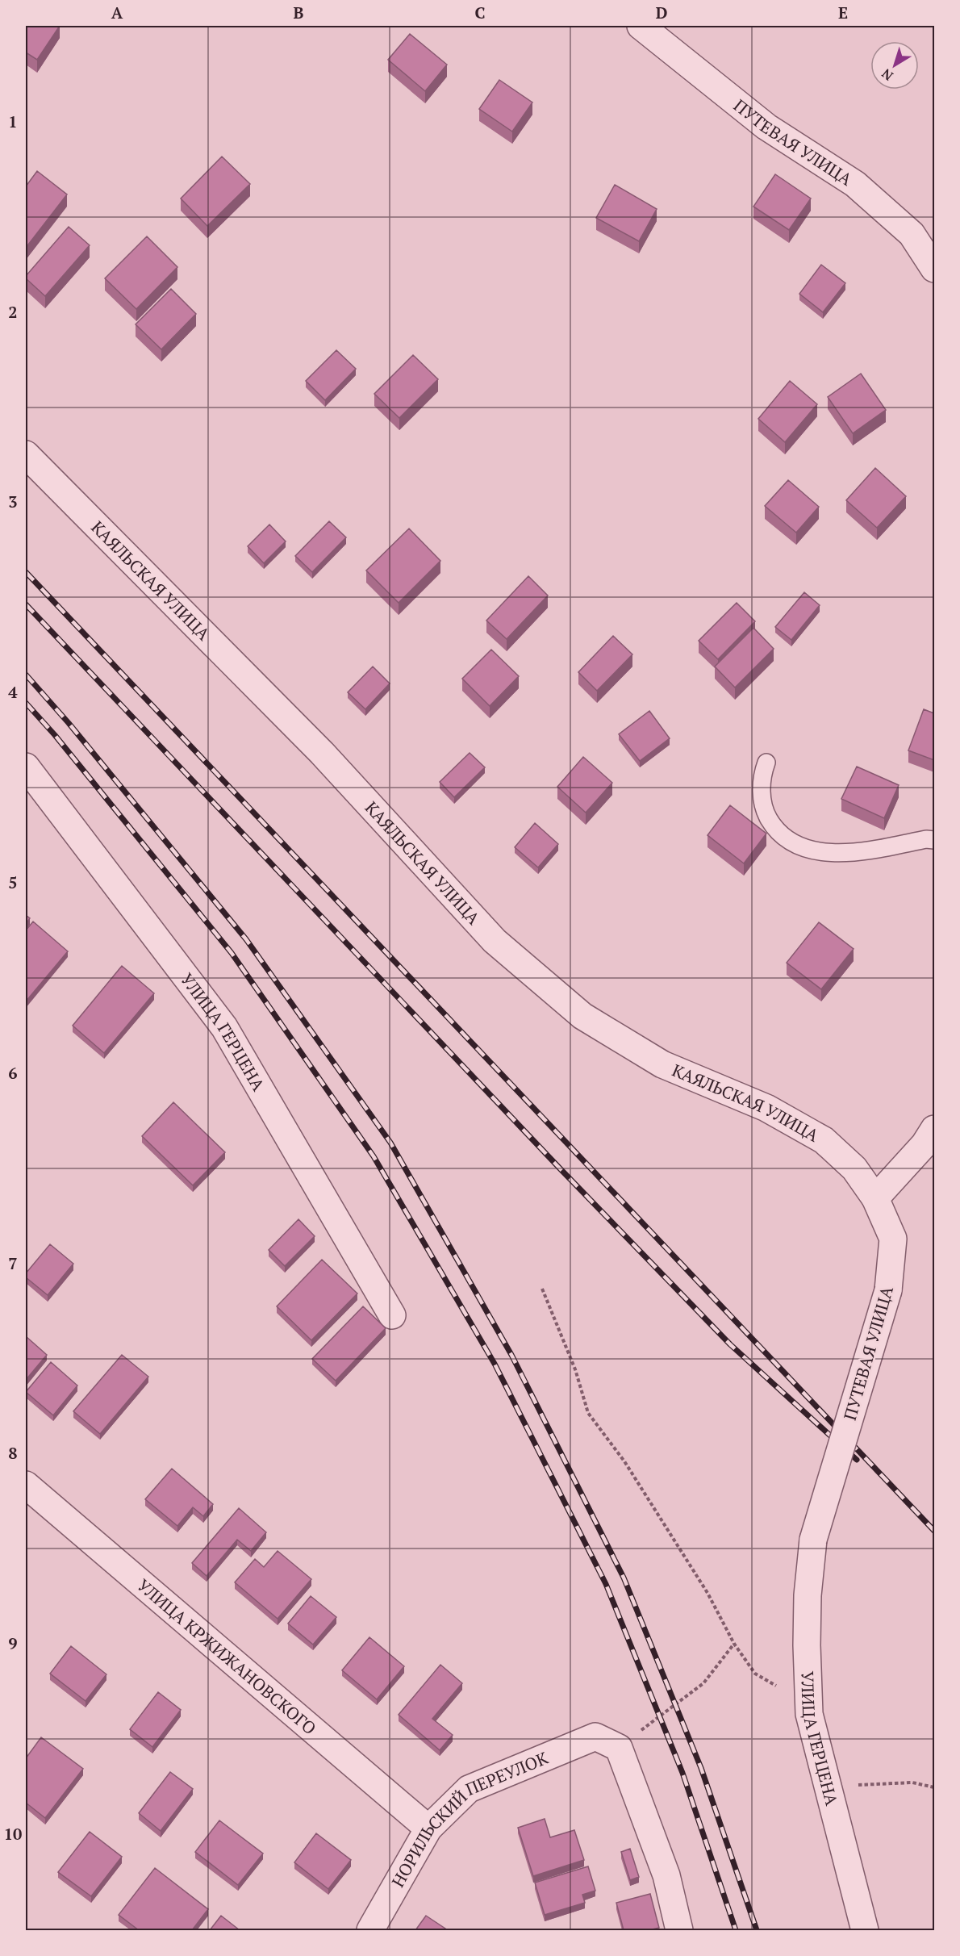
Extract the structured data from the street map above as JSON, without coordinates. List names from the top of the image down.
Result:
{
  "streets": {
    "street": [
      "ПУТЕВАЯ УЛИЦА",
      "КАЯЛЬСКАЯ УЛИЦА",
      "УЛИЦА ГЕРЦЕНА",
      "УЛИЦА КРЖИЖАНОВСКОГО",
      "НОРИЛЬСКИЙ ПЕРЕУЛОК"
    ]
  },
  "crossings": [
    ["ПУТЕВАЯ УЛИЦА", "КАЯЛЬСКАЯ УЛИЦА"],
    ["ПУТЕВАЯ УЛИЦА", "УЛИЦА ГЕРЦЕНА"],
    ["УЛИЦА КРЖИЖАНОВСКОГО", "НОРИЛЬСКИЙ ПЕРЕУЛОК"]
  ],
  "north": "bottom left",
  "grid": {
    "columns": [
      "A",
      "B",
      "C",
      "D",
      "E"
    ],
    "rows": [
      "1",
      "2",
      "3",
      "4",
      "5",
      "6",
      "7",
      "8",
      "9",
      "10"
    ]
  }
}
